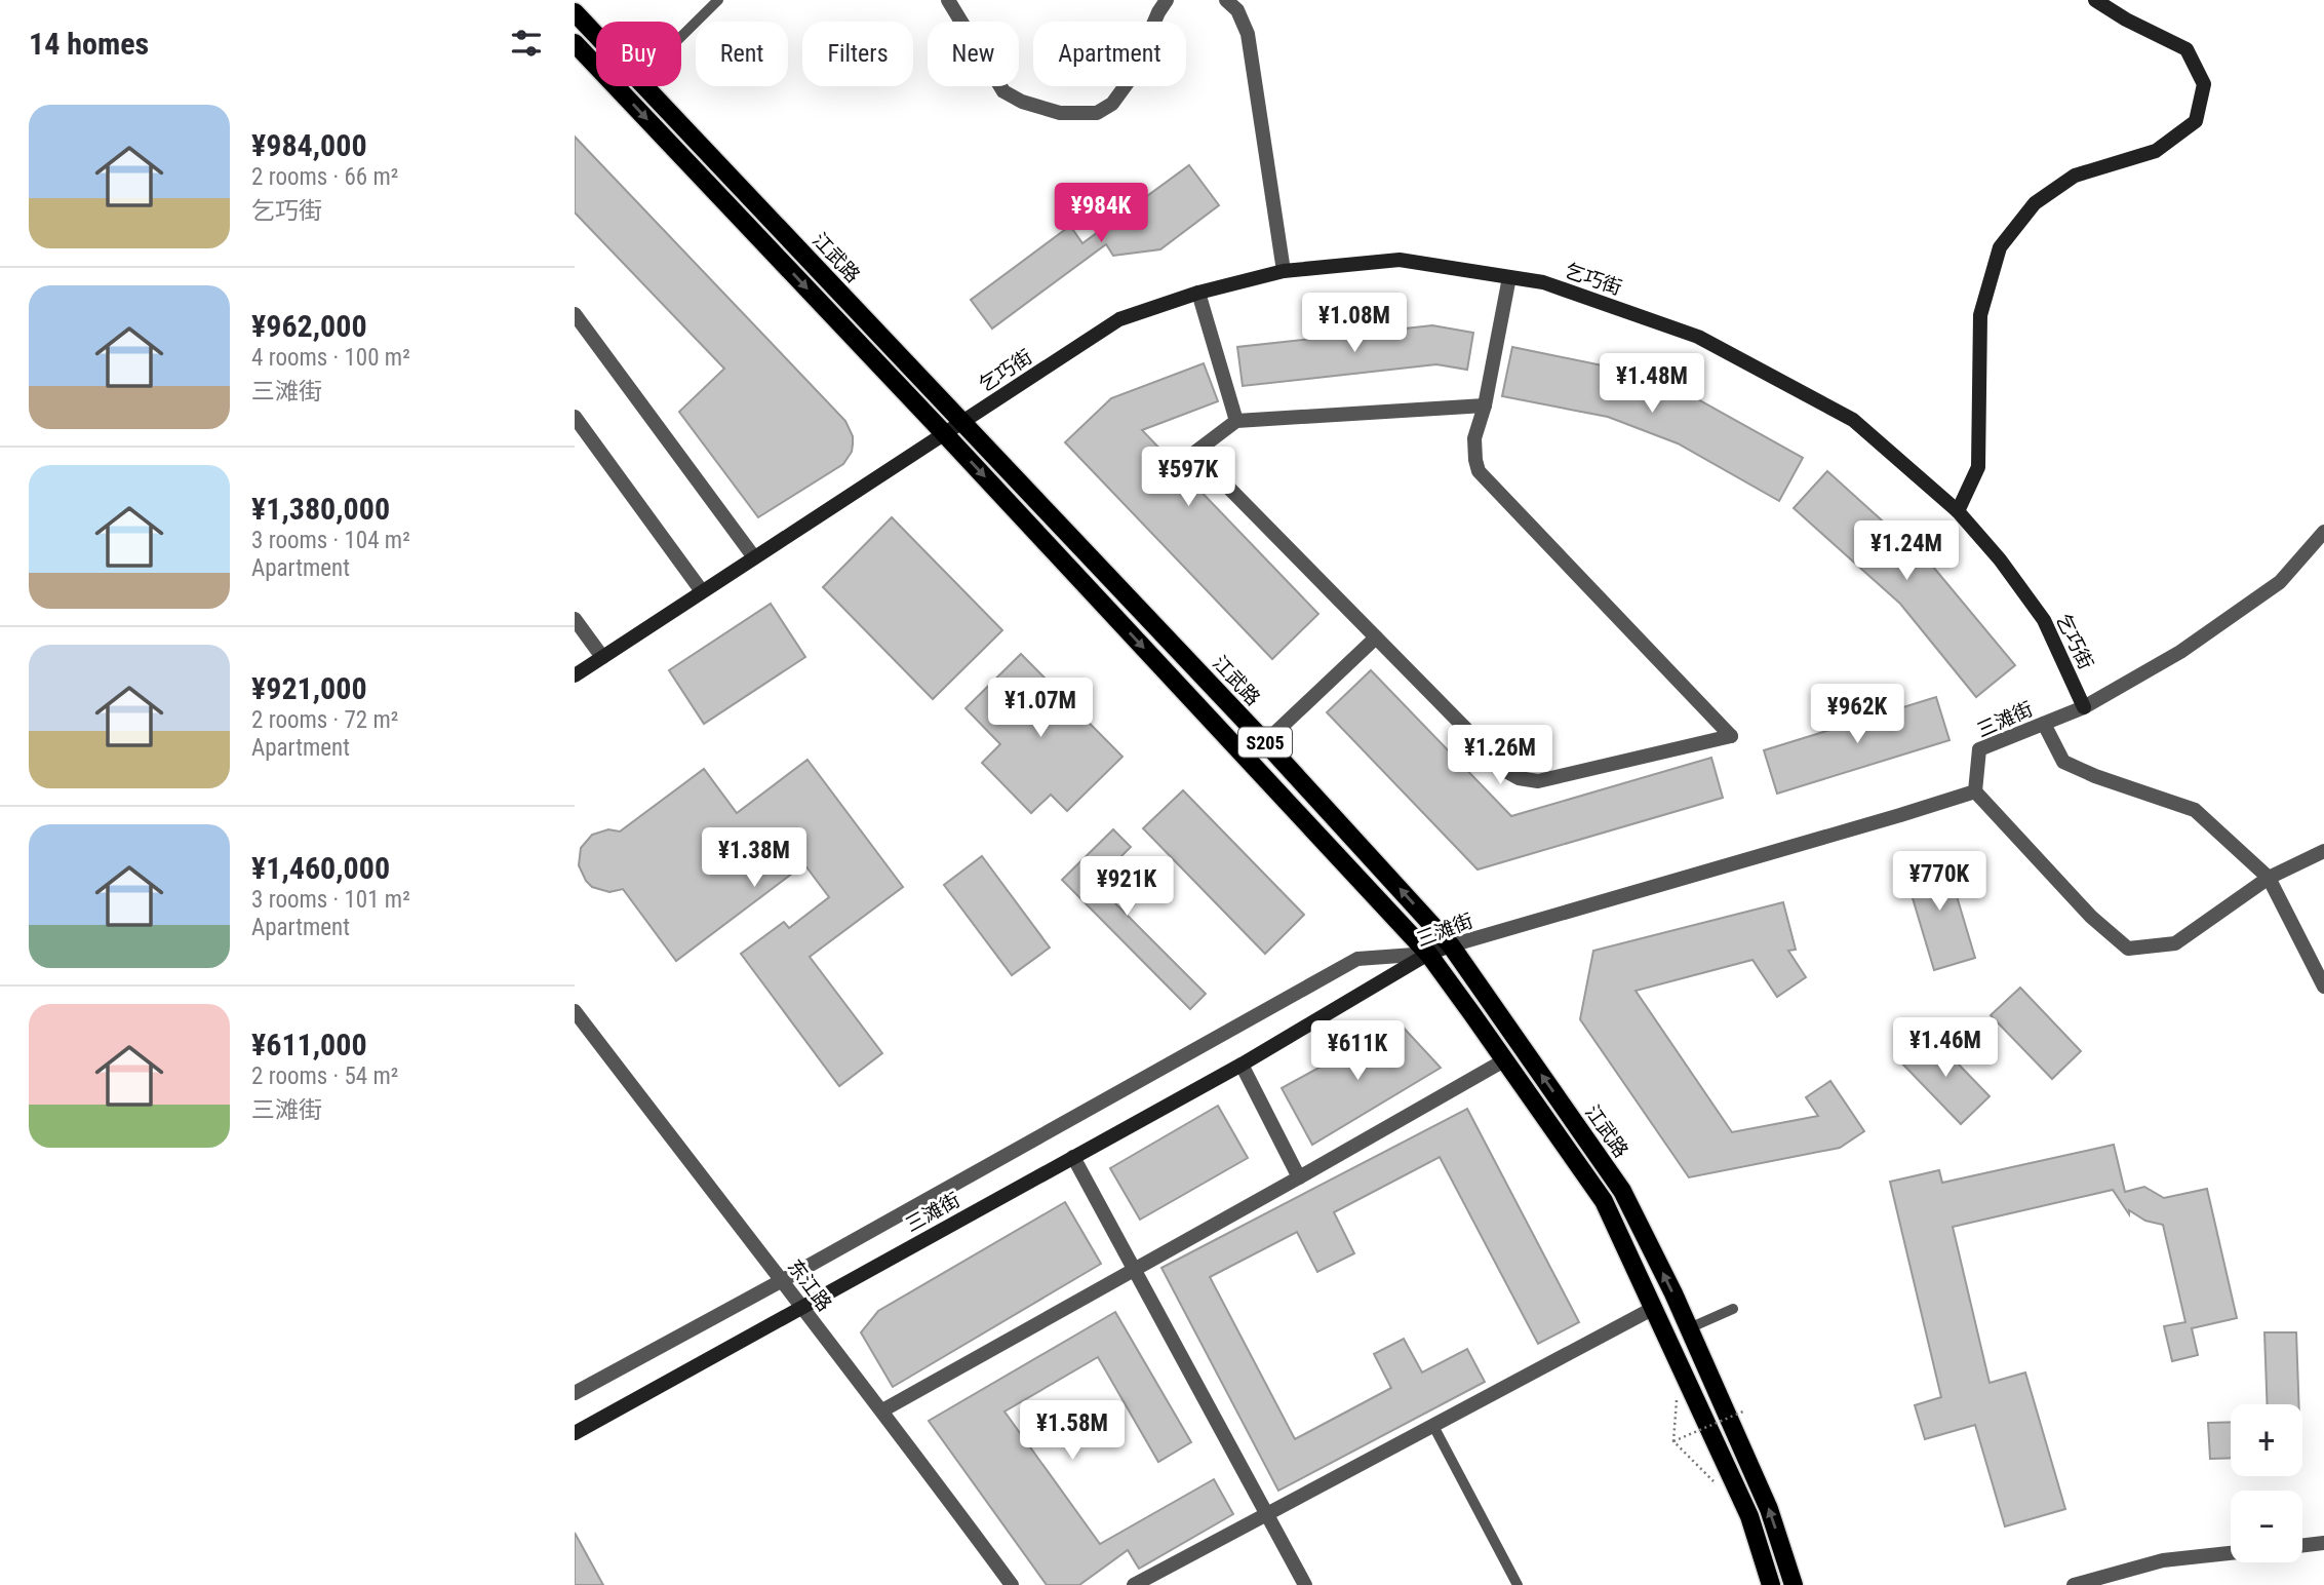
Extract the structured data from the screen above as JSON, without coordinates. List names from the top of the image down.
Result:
{
  "streets": {
    "main road": ["江武路", "S205"],
    "street": ["乞巧街", "三滩街", "东江路"]
  },
  "crossings": [
    ["江武路", "乞巧街"],
    ["江武路", "三滩街"],
    ["乞巧街", "三滩街"],
    ["乞巧街", "S205"],
    ["三滩街", "S205"],
    ["三滩街", "东江路"]
  ],
  "page": {
    "heading": "14 homes",
    "chip": [
      "Buy",
      "Rent",
      "Filters",
      "New",
      "Apartment"
    ],
    "list": [
      {
        "name": "¥984,000",
        "note": "2 rooms · 66 m² · 乞巧街"
      },
      {
        "name": "¥962,000",
        "note": "4 rooms · 100 m² · 三滩街"
      },
      {
        "name": "¥1,380,000",
        "note": "3 rooms · 104 m² · Apartment"
      },
      {
        "name": "¥921,000",
        "note": "2 rooms · 72 m² · Apartment"
      },
      {
        "name": "¥1,460,000",
        "note": "3 rooms · 101 m² · Apartment"
      },
      {
        "name": "¥611,000",
        "note": "2 rooms · 54 m² · 三滩街"
      }
    ],
    "price": [
      "¥984K",
      "¥1.08M",
      "¥1.48M",
      "¥597K",
      "¥1.24M",
      "¥1.07M",
      "¥962K",
      "¥1.26M",
      "¥1.38M",
      "¥770K",
      "¥921K",
      "¥1.46M",
      "¥611K",
      "¥1.58M"
    ],
    "map_buttons": ["+", "−"]
  }
}
